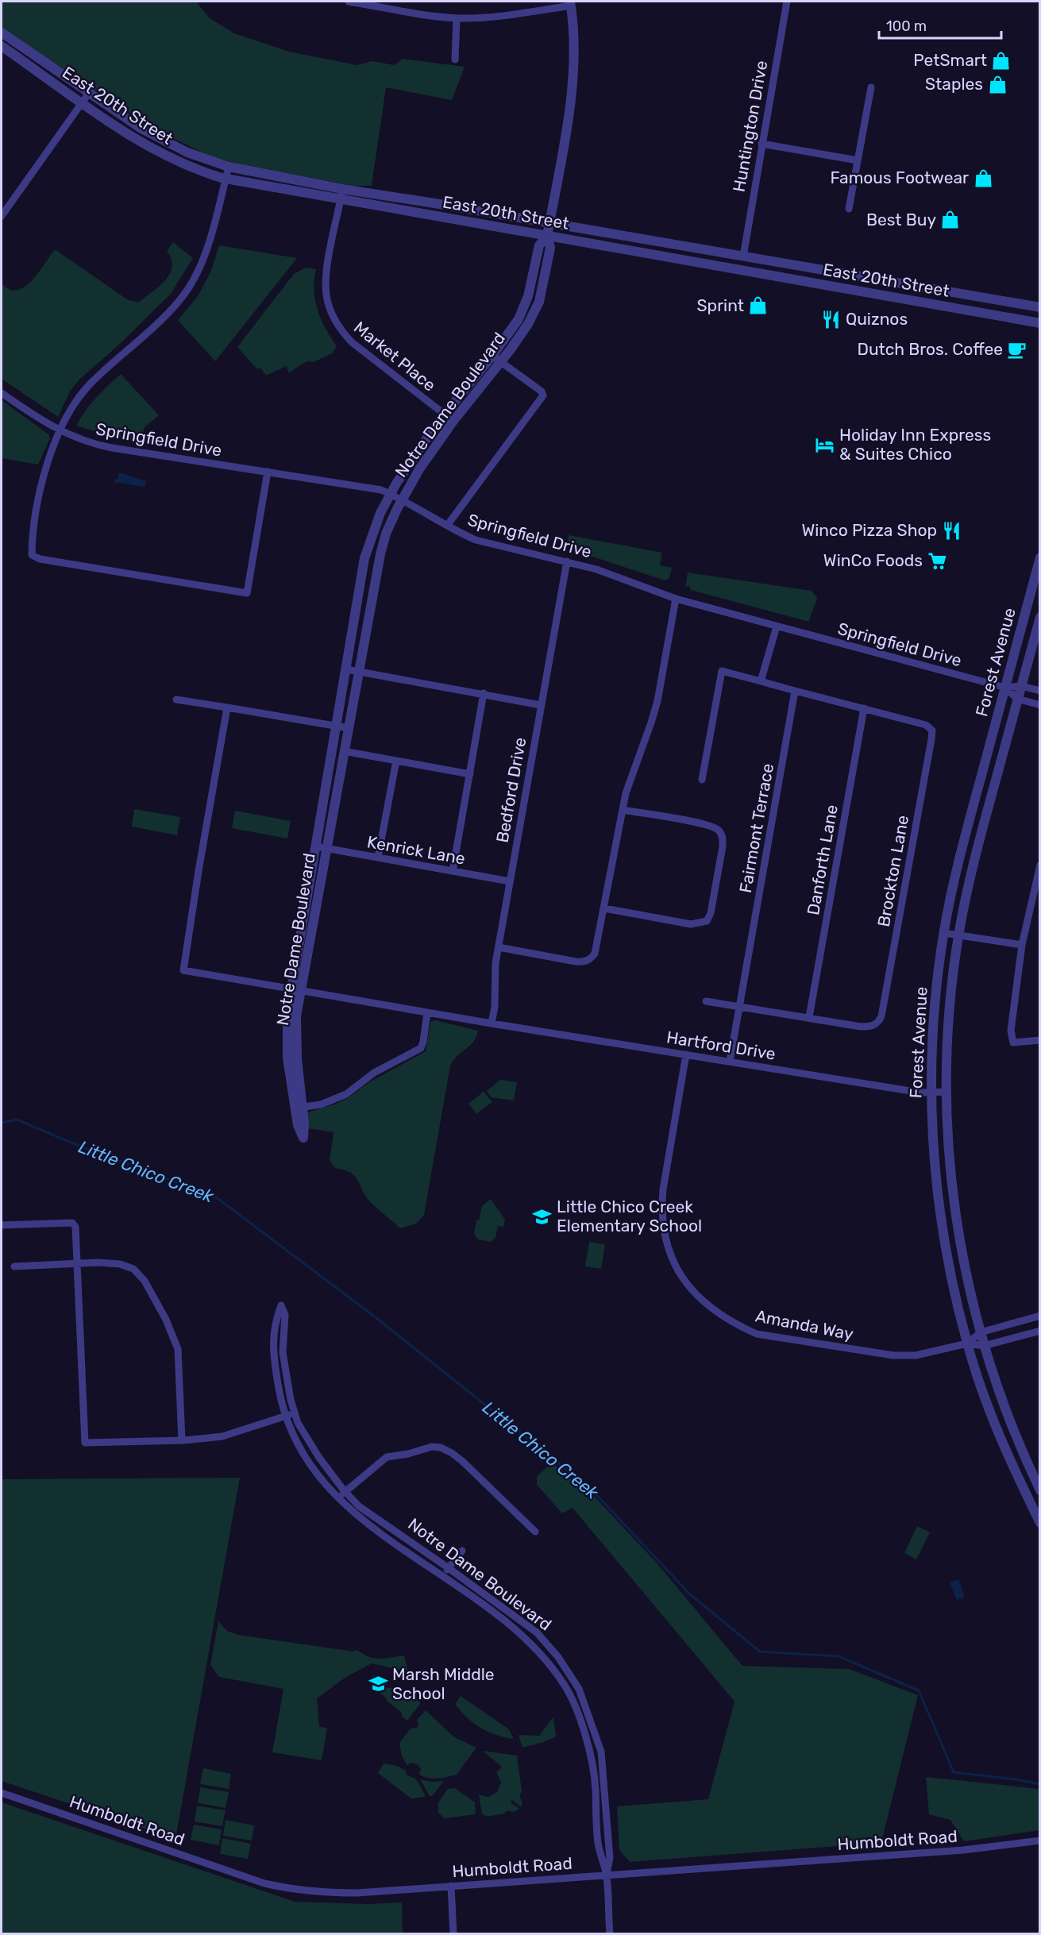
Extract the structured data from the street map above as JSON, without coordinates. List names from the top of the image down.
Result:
{
  "streets": {
    "street": [
      "East 20th Street",
      "Huntington Drive",
      "Market Place",
      "Notre Dame Boulevard",
      "Springfield Drive",
      "Forest Avenue",
      "Bedford Drive",
      "Fairmont Terrace",
      "Kenrick Lane",
      "Danforth Lane",
      "Brockton Lane",
      "Hartford Drive",
      "Amanda Way",
      "Humboldt Road"
    ]
  },
  "crossings": [
    ["East 20th Street", "Huntington Drive"],
    ["East 20th Street", "Market Place"],
    ["East 20th Street", "Notre Dame Boulevard"],
    ["Market Place", "Notre Dame Boulevard"],
    ["Notre Dame Boulevard", "Springfield Drive"],
    ["Notre Dame Boulevard", "Kenrick Lane"],
    ["Notre Dame Boulevard", "Hartford Drive"],
    ["Notre Dame Boulevard", "Humboldt Road"],
    ["Springfield Drive", "Forest Avenue"],
    ["Springfield Drive", "Bedford Drive"],
    ["Forest Avenue", "Hartford Drive"],
    ["Forest Avenue", "Amanda Way"],
    ["Bedford Drive", "Kenrick Lane"],
    ["Bedford Drive", "Hartford Drive"],
    ["Fairmont Terrace", "Hartford Drive"],
    ["Danforth Lane", "Brockton Lane"],
    ["Hartford Drive", "Amanda Way"]
  ],
  "water": ["Little Chico Creek"],
  "places": {
    "shop": [
      "PetSmart",
      "Staples",
      "Famous Footwear",
      "Best Buy",
      "Sprint"
    ],
    "restaurant": ["Quiznos", "Winco Pizza Shop"],
    "cafe": ["Dutch Bros. Coffee"],
    "hotel": ["Holiday Inn Express & Suites Chico"],
    "supermarket": ["WinCo Foods"],
    "school or university": ["Little Chico Creek Elementary School", "Marsh Middle School"]
  },
  "scale_bar": "100 m"
}
